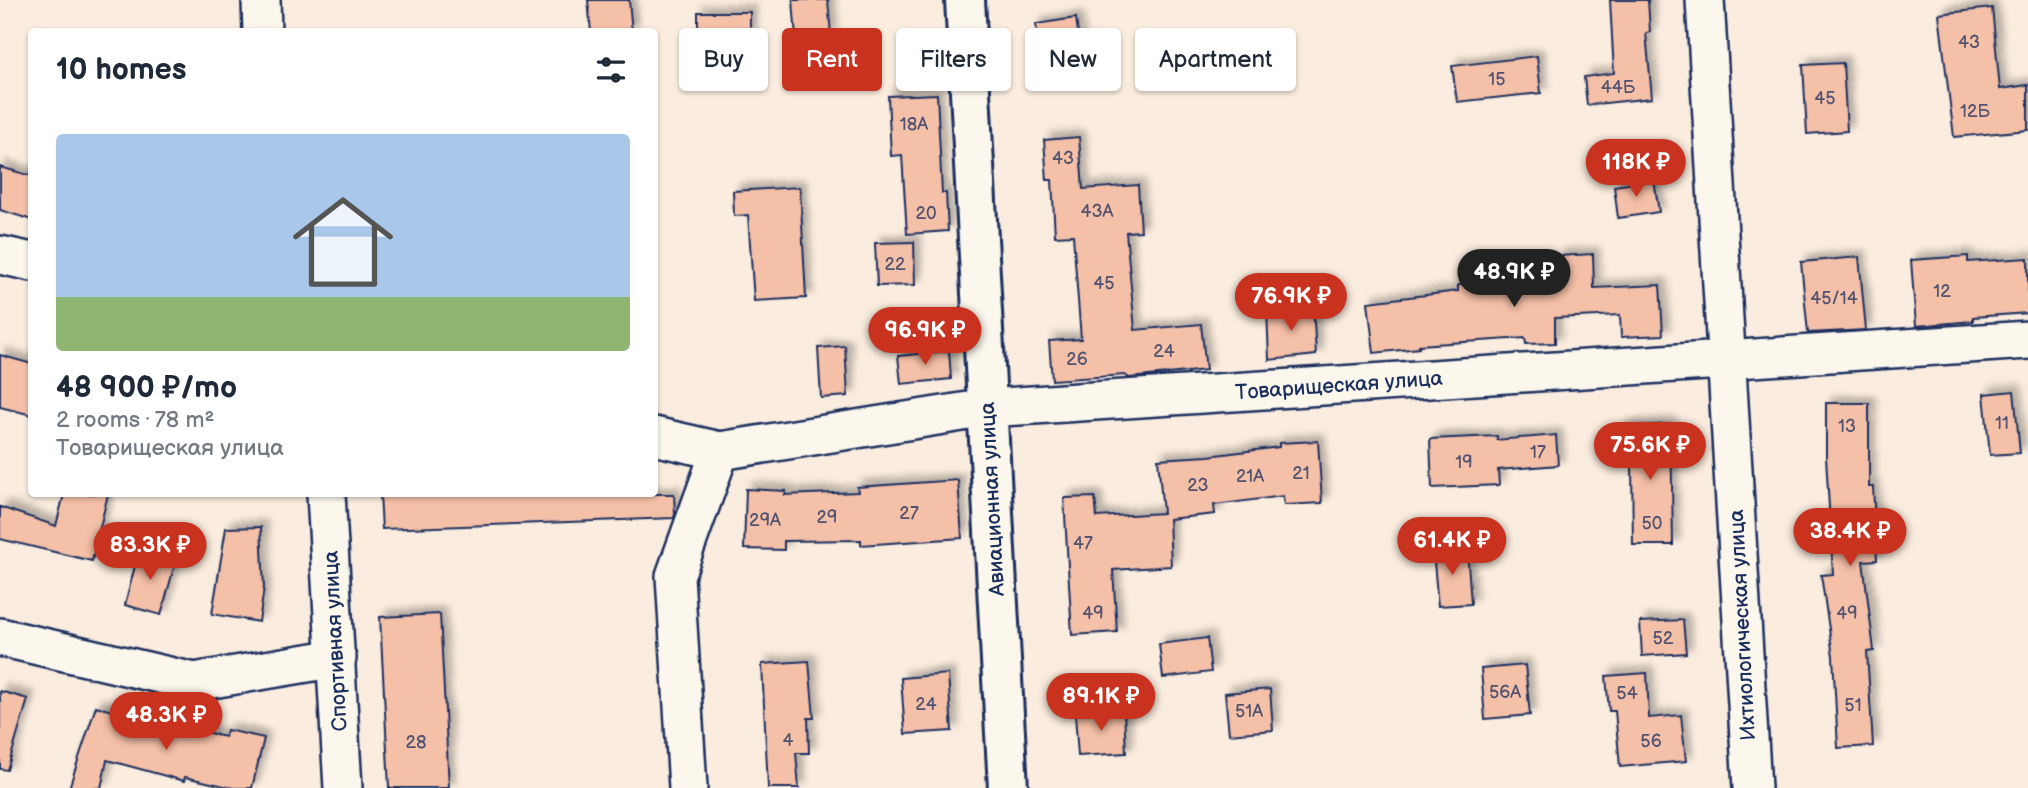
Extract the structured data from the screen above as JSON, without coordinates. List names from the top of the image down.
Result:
{
  "streets": {
    "main road": ["Авиационная улица"],
    "street": ["Товарищеская улица", "Ихтиологическая улица", "Спортивная улица"]
  },
  "crossings": [
    ["Товарищеская улица", "Авиационная улица"],
    ["Товарищеская улица", "Ихтиологическая улица"]
  ],
  "house_numbers": [
    "43",
    "15",
    "44Б",
    "45",
    "12Б",
    "18А",
    "43",
    "43А",
    "20",
    "22",
    "45",
    "12",
    "45/14",
    "24",
    "26",
    "11",
    "13",
    "17",
    "19",
    "21",
    "21А",
    "23",
    "27",
    "29",
    "29А",
    "50",
    "47",
    "49",
    "49",
    "52",
    "56А",
    "54",
    "24",
    "51",
    "51А",
    "4",
    "56",
    "28"
  ],
  "page": {
    "chip": [
      "Buy",
      "Rent",
      "Filters",
      "New",
      "Apartment"
    ],
    "heading": "10 homes",
    "list": [
      {
        "name": "48 900 ₽/mo",
        "note": "2 rooms · 78 m² · Товарищеская улица"
      }
    ],
    "price": [
      "118K ₽",
      "48.9K ₽",
      "76.9K ₽",
      "96.9K ₽",
      "75.6K ₽",
      "38.4K ₽",
      "61.4K ₽",
      "83.3K ₽",
      "89.1K ₽",
      "48.3K ₽"
    ]
  }
}
